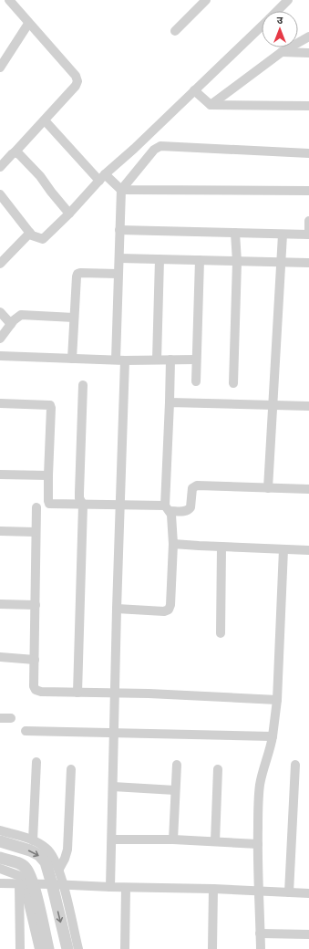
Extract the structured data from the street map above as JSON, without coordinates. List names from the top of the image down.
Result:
{
  "north": "top"
}
